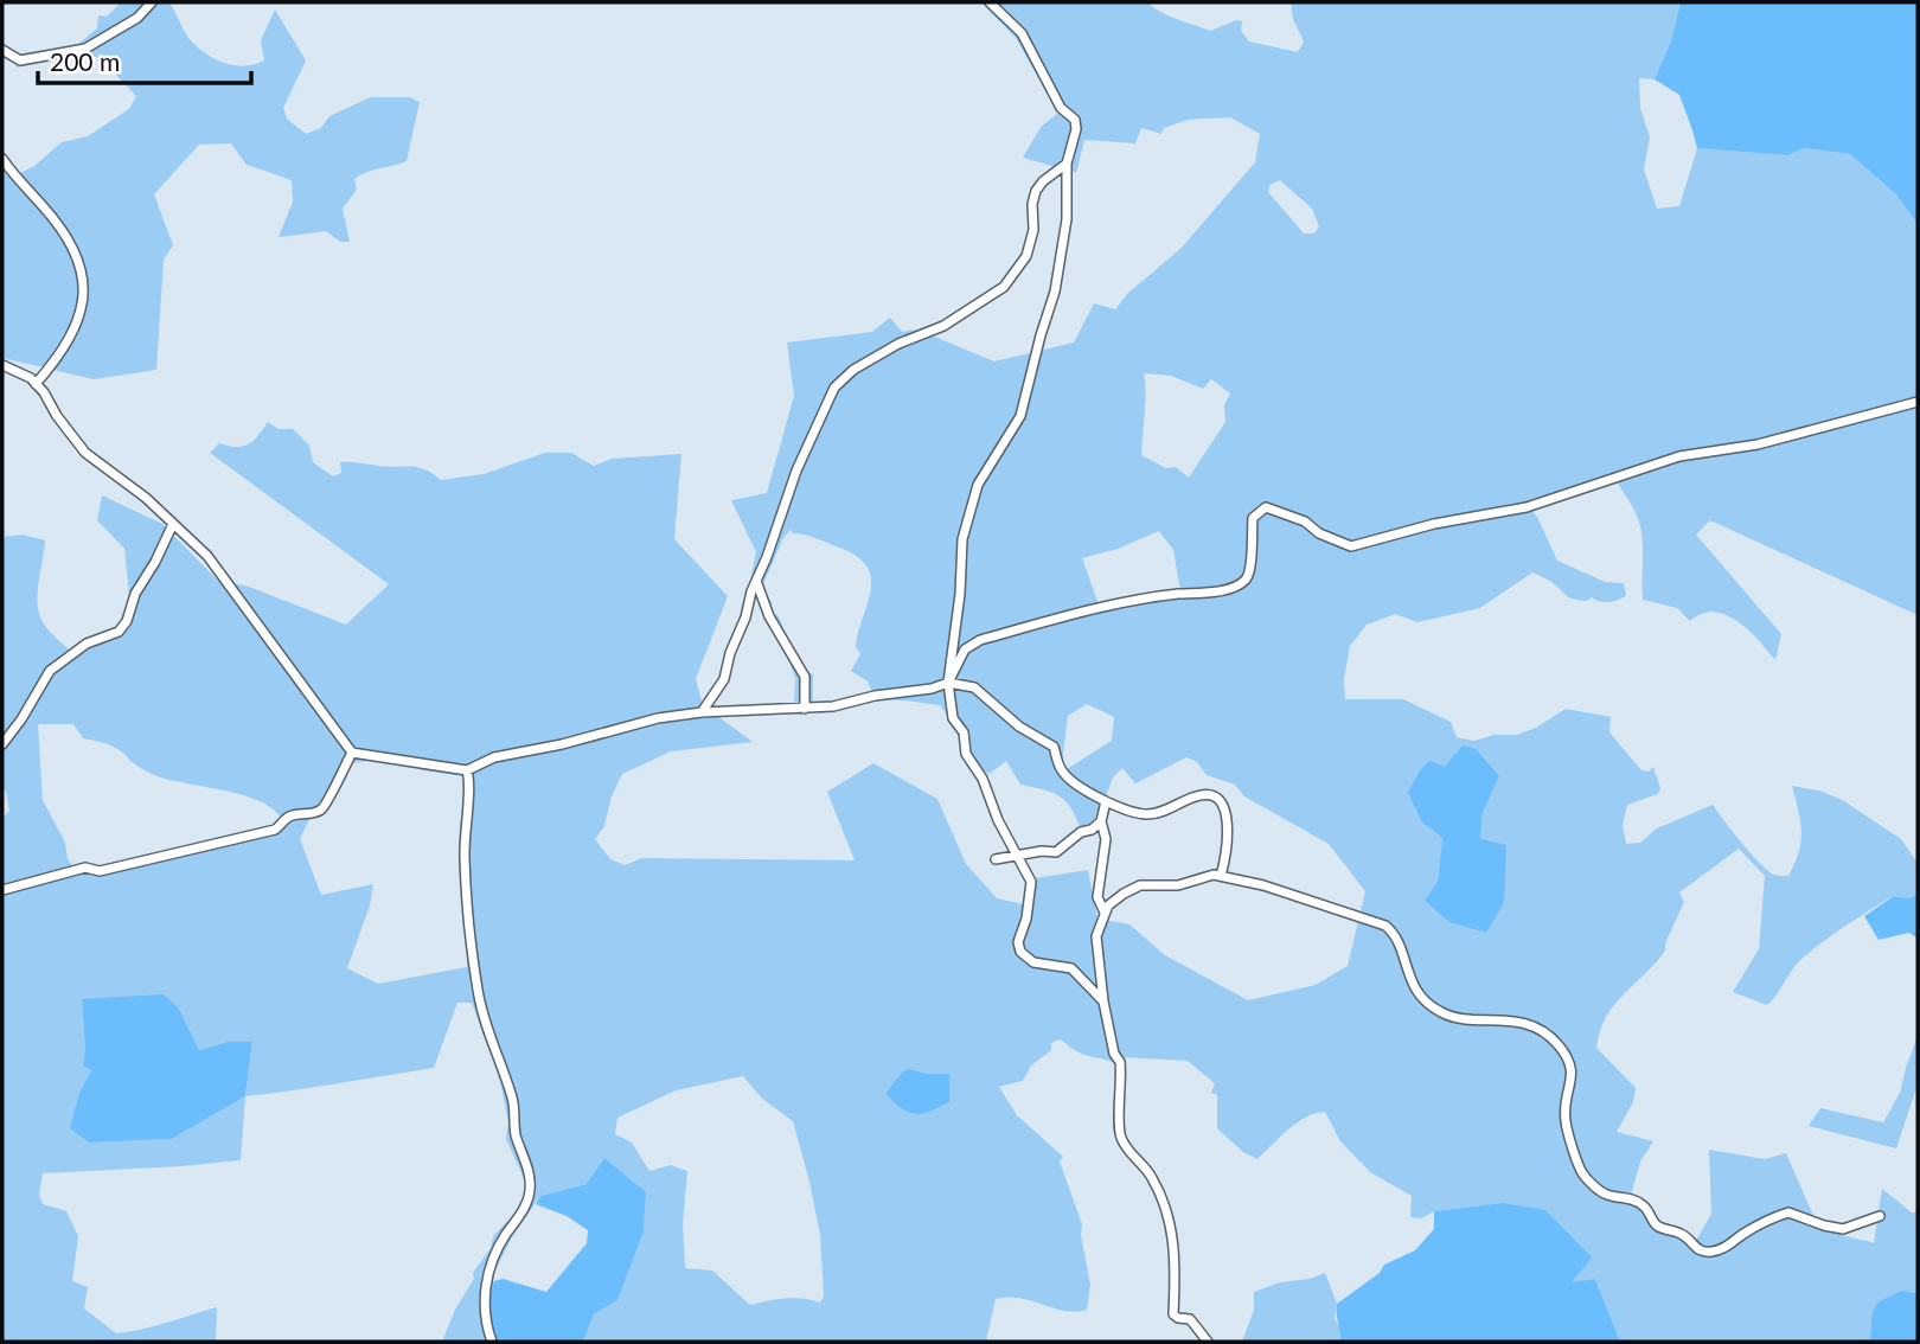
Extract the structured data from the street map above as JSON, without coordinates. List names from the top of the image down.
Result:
{
  "scale_bar": "200 m"
}
